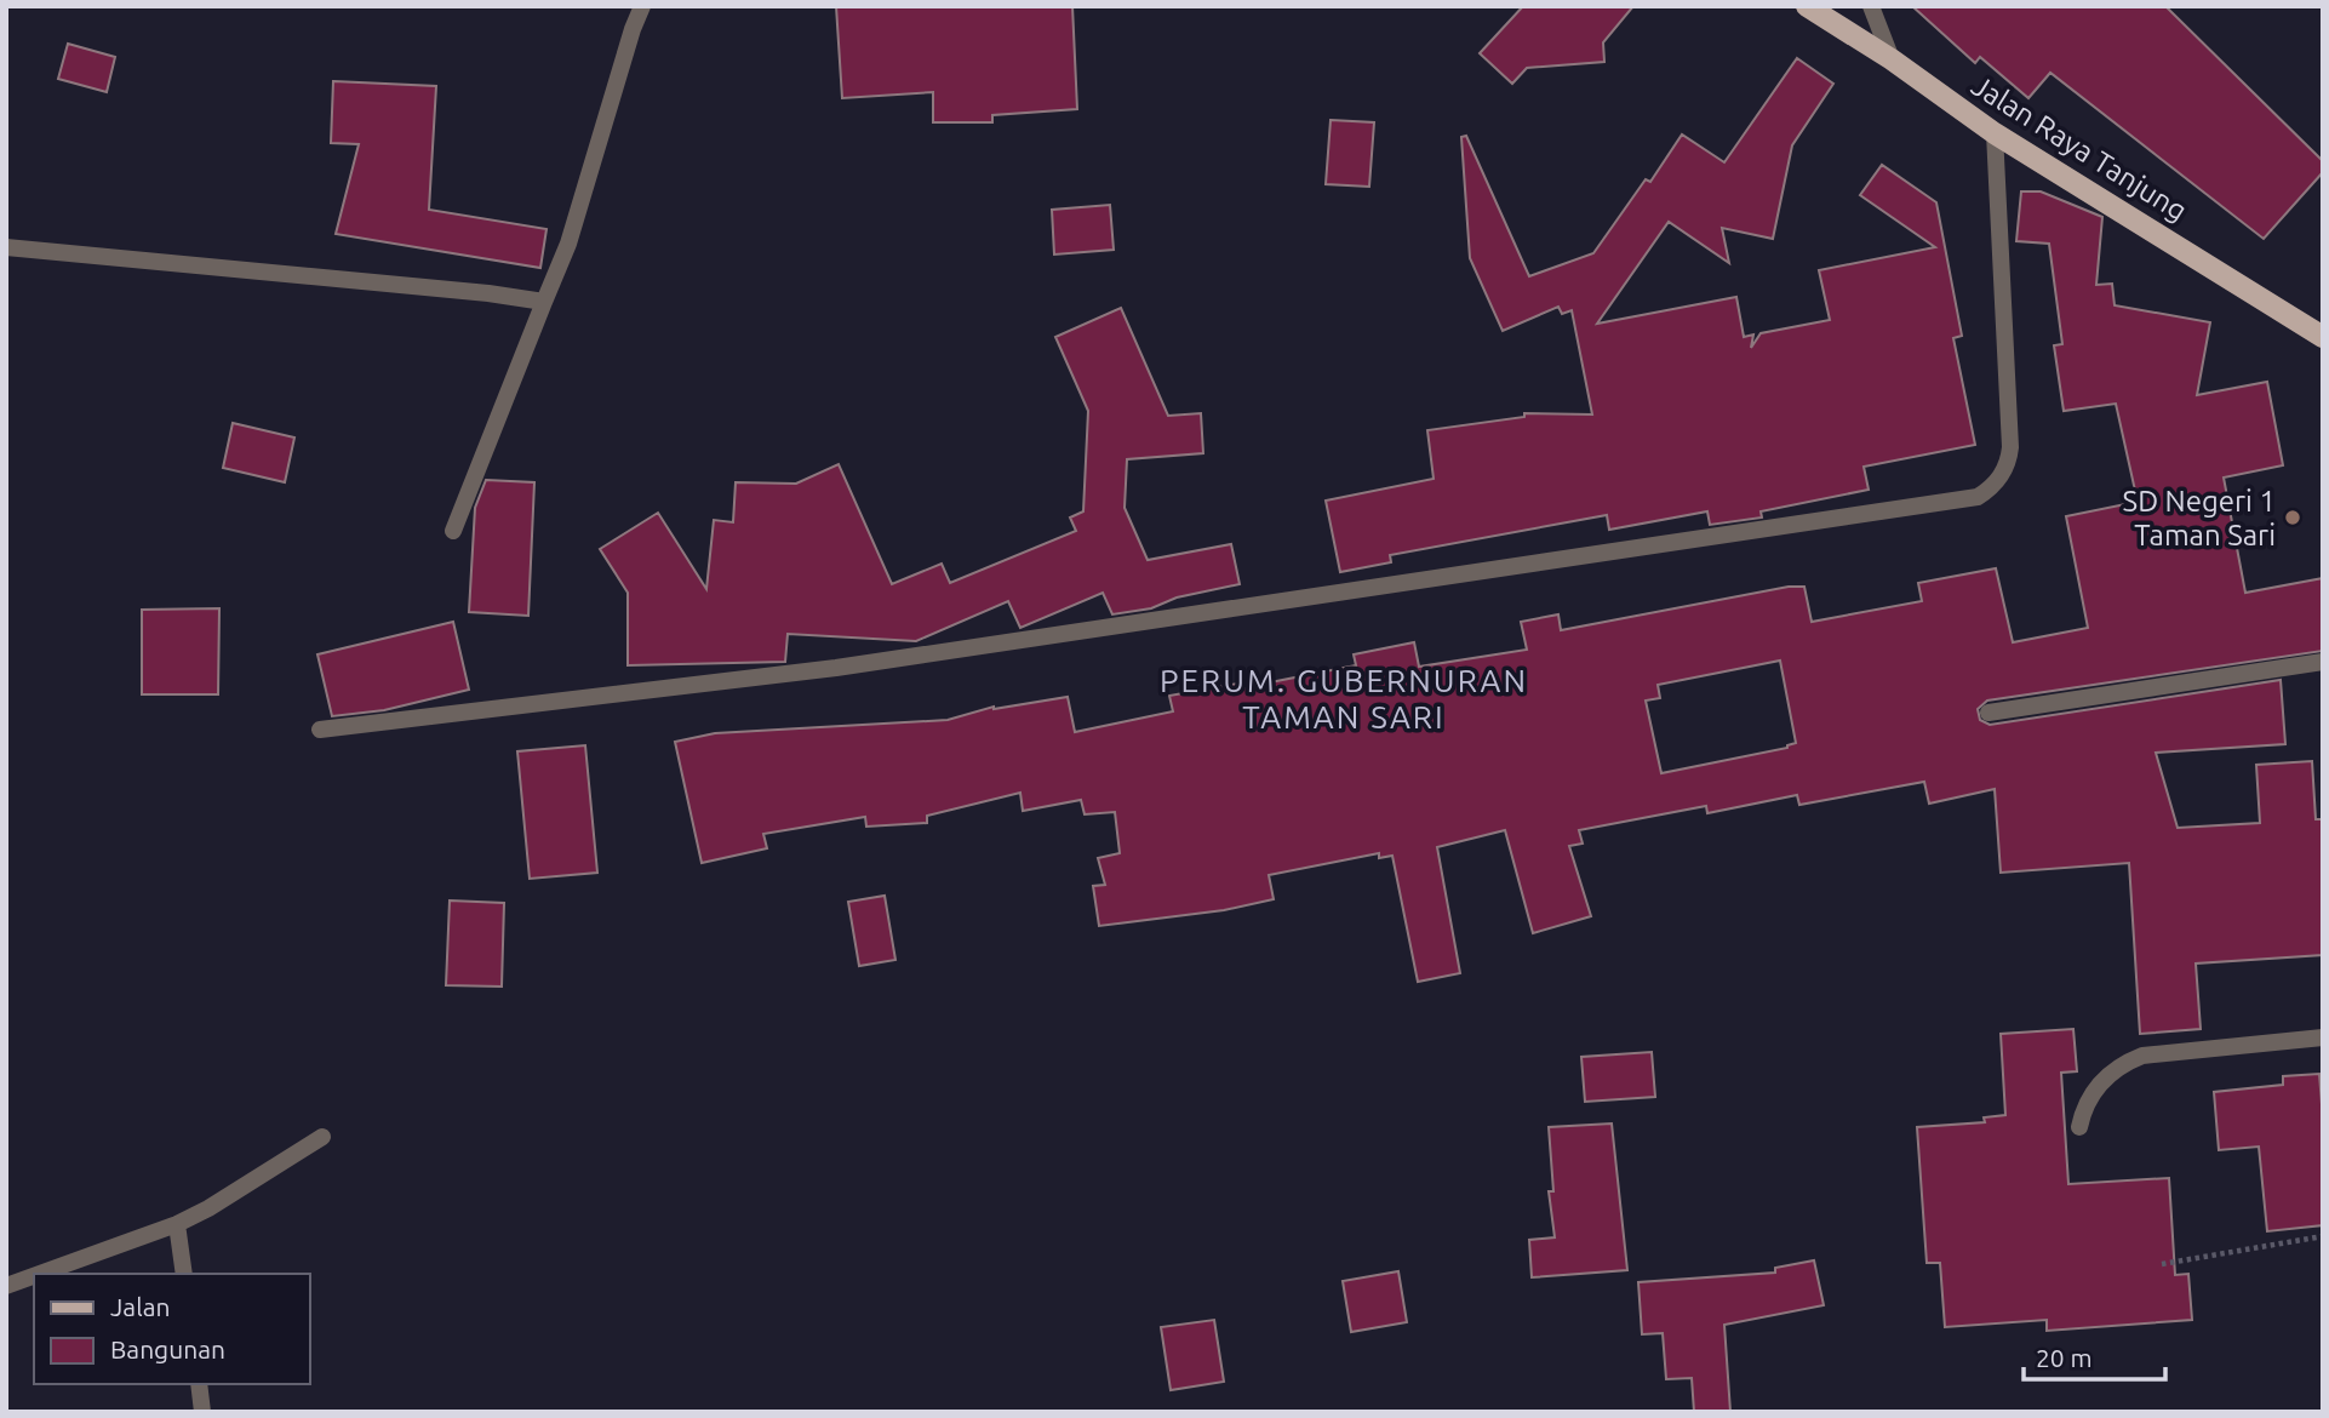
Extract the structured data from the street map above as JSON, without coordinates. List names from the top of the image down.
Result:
{
  "streets": {
    "main road": ["Jalan Raya Tanjung"]
  },
  "districts": ["PERUM. GUBERNURAN TAMAN SARI"],
  "places": ["SD Negeri 1 Taman Sari"],
  "legend": ["Jalan", "Bangunan"],
  "scale_bar": "20 m"
}
